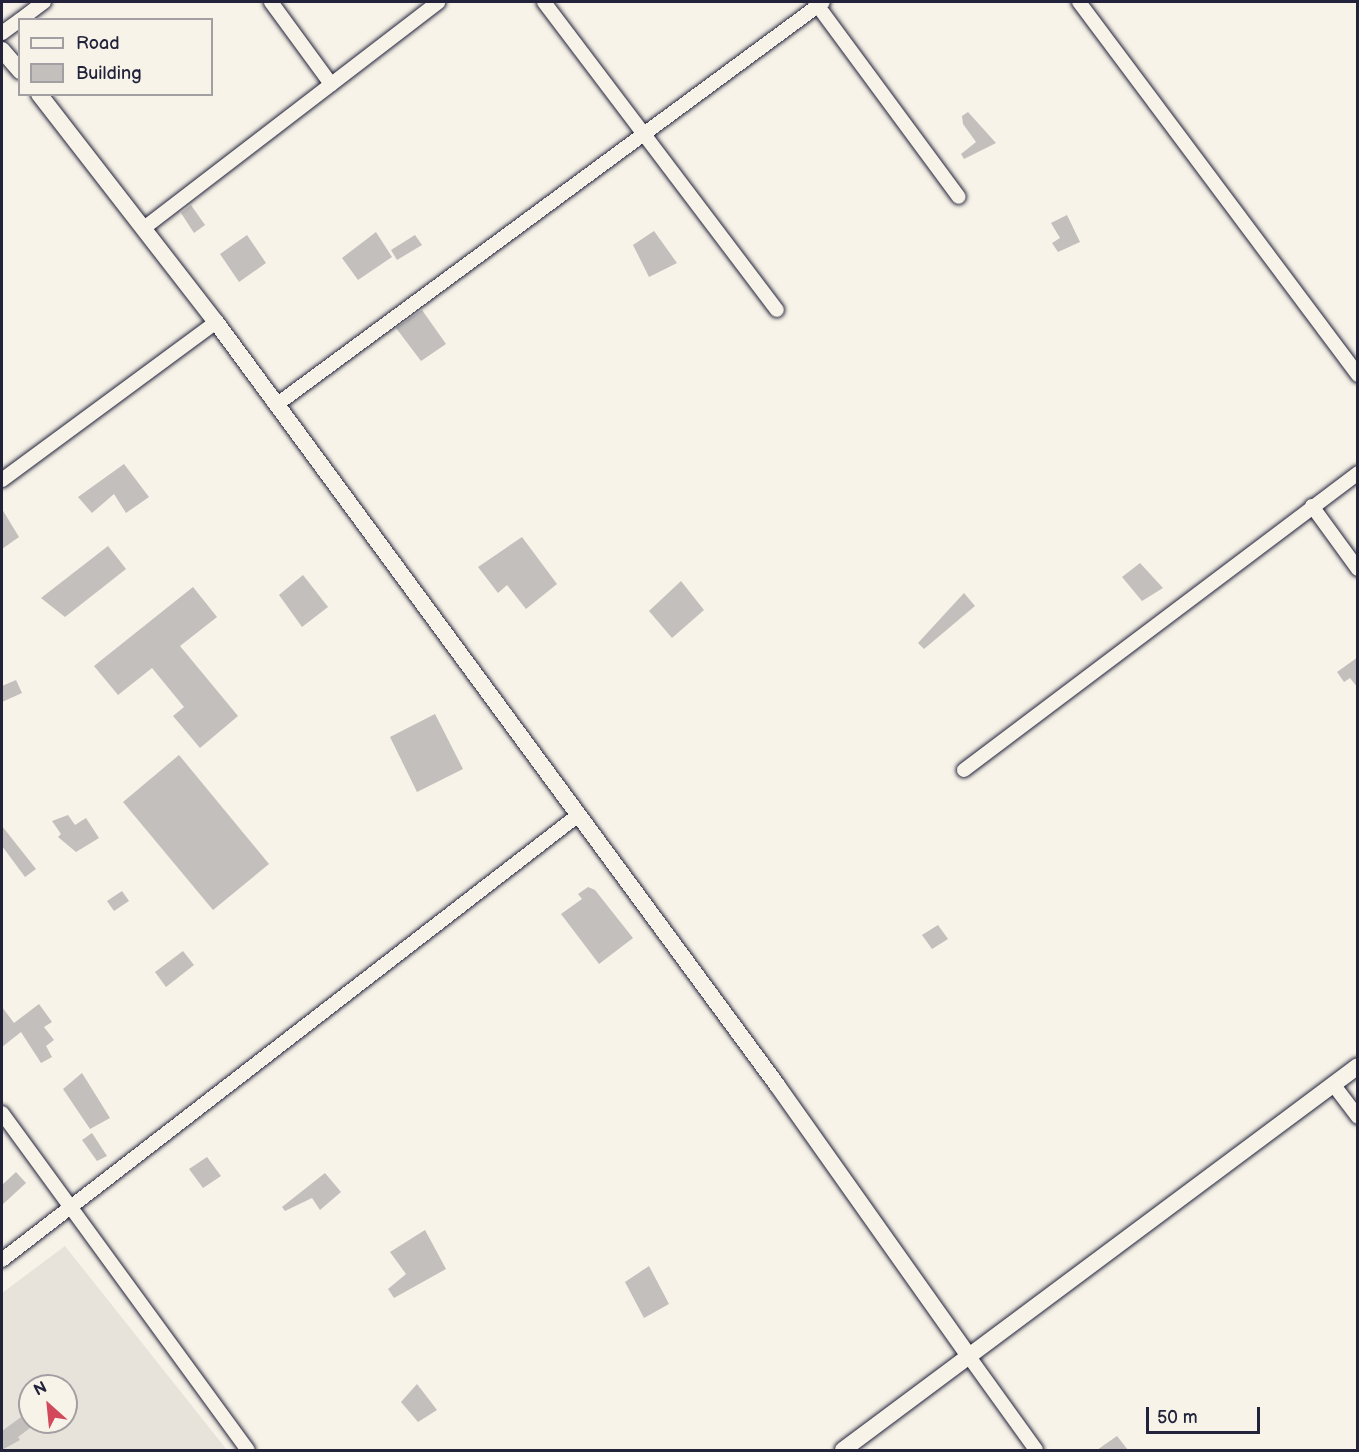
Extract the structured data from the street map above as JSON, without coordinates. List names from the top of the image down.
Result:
{
  "legend": ["Road", "Building"],
  "scale_bar": "50 m",
  "north": "top left"
}
